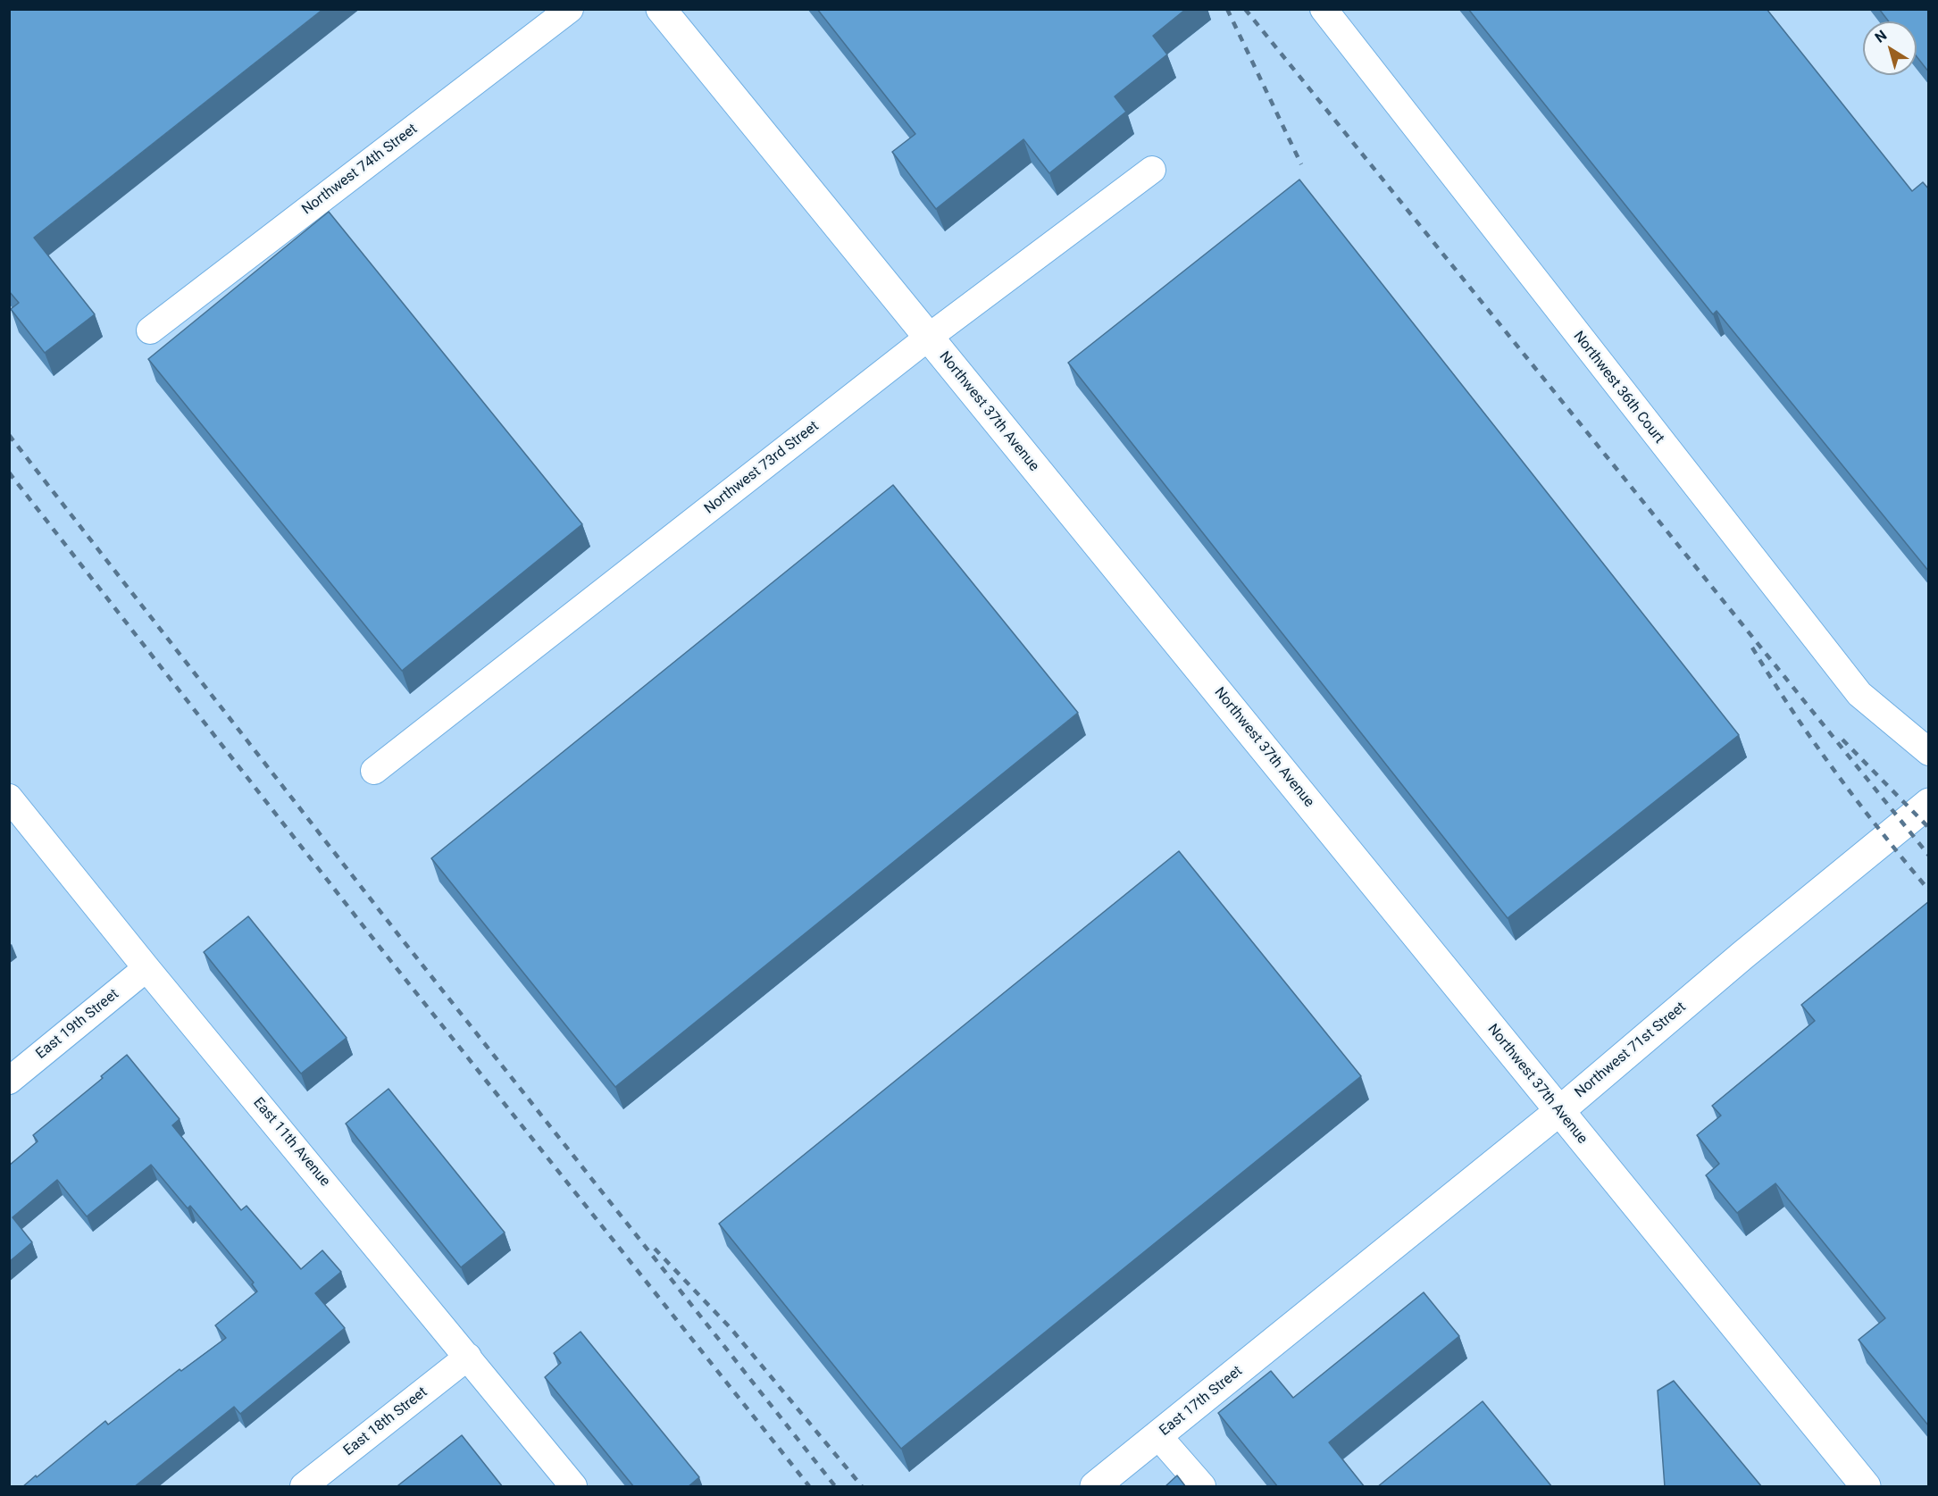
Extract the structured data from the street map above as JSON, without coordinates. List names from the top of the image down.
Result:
{
  "streets": {
    "street": [
      "Northwest 74th Street",
      "Northwest 36th Court",
      "Northwest 37th Avenue",
      "Northwest 73rd Street",
      "East 19th Street",
      "Northwest 71st Street",
      "East 11th Avenue",
      "East 17th Street",
      "East 18th Street"
    ]
  },
  "crossings": [
    ["Northwest 37th Avenue", "Northwest 73rd Street"],
    ["Northwest 37th Avenue", "Northwest 71st Street"],
    ["East 19th Street", "East 11th Avenue"],
    ["Northwest 71st Street", "East 17th Street"],
    ["East 11th Avenue", "East 18th Street"]
  ],
  "north": "top left"
}
